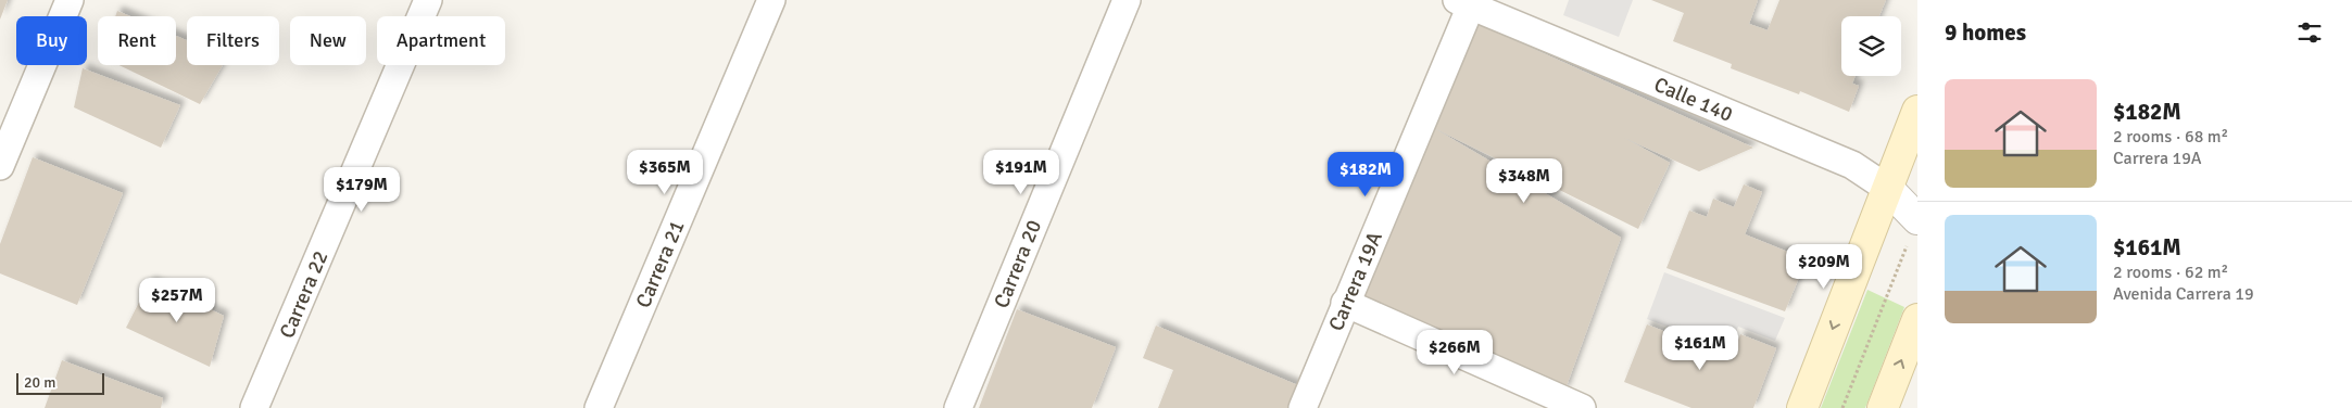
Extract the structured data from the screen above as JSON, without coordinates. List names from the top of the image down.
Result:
{
  "streets": {
    "street": [
      "Calle 140",
      "Carrera 21",
      "Carrera 20",
      "Carrera 19A",
      "Carrera 22"
    ]
  },
  "crossings": [
    ["Calle 140", "Carrera 19A"]
  ],
  "scale_bar": "20 m",
  "page": {
    "heading": "9 homes",
    "chip": [
      "Buy",
      "Rent",
      "Filters",
      "New",
      "Apartment"
    ],
    "list": [
      {
        "name": "$182M",
        "note": "2 rooms · 68 m² · Carrera 19A"
      },
      {
        "name": "$161M",
        "note": "2 rooms · 62 m² · Avenida Carrera 19"
      }
    ],
    "price": [
      "$365M",
      "$191M",
      "$182M",
      "$348M",
      "$179M",
      "$209M",
      "$257M",
      "$161M",
      "$266M"
    ],
    "scale": "20 m"
  }
}
